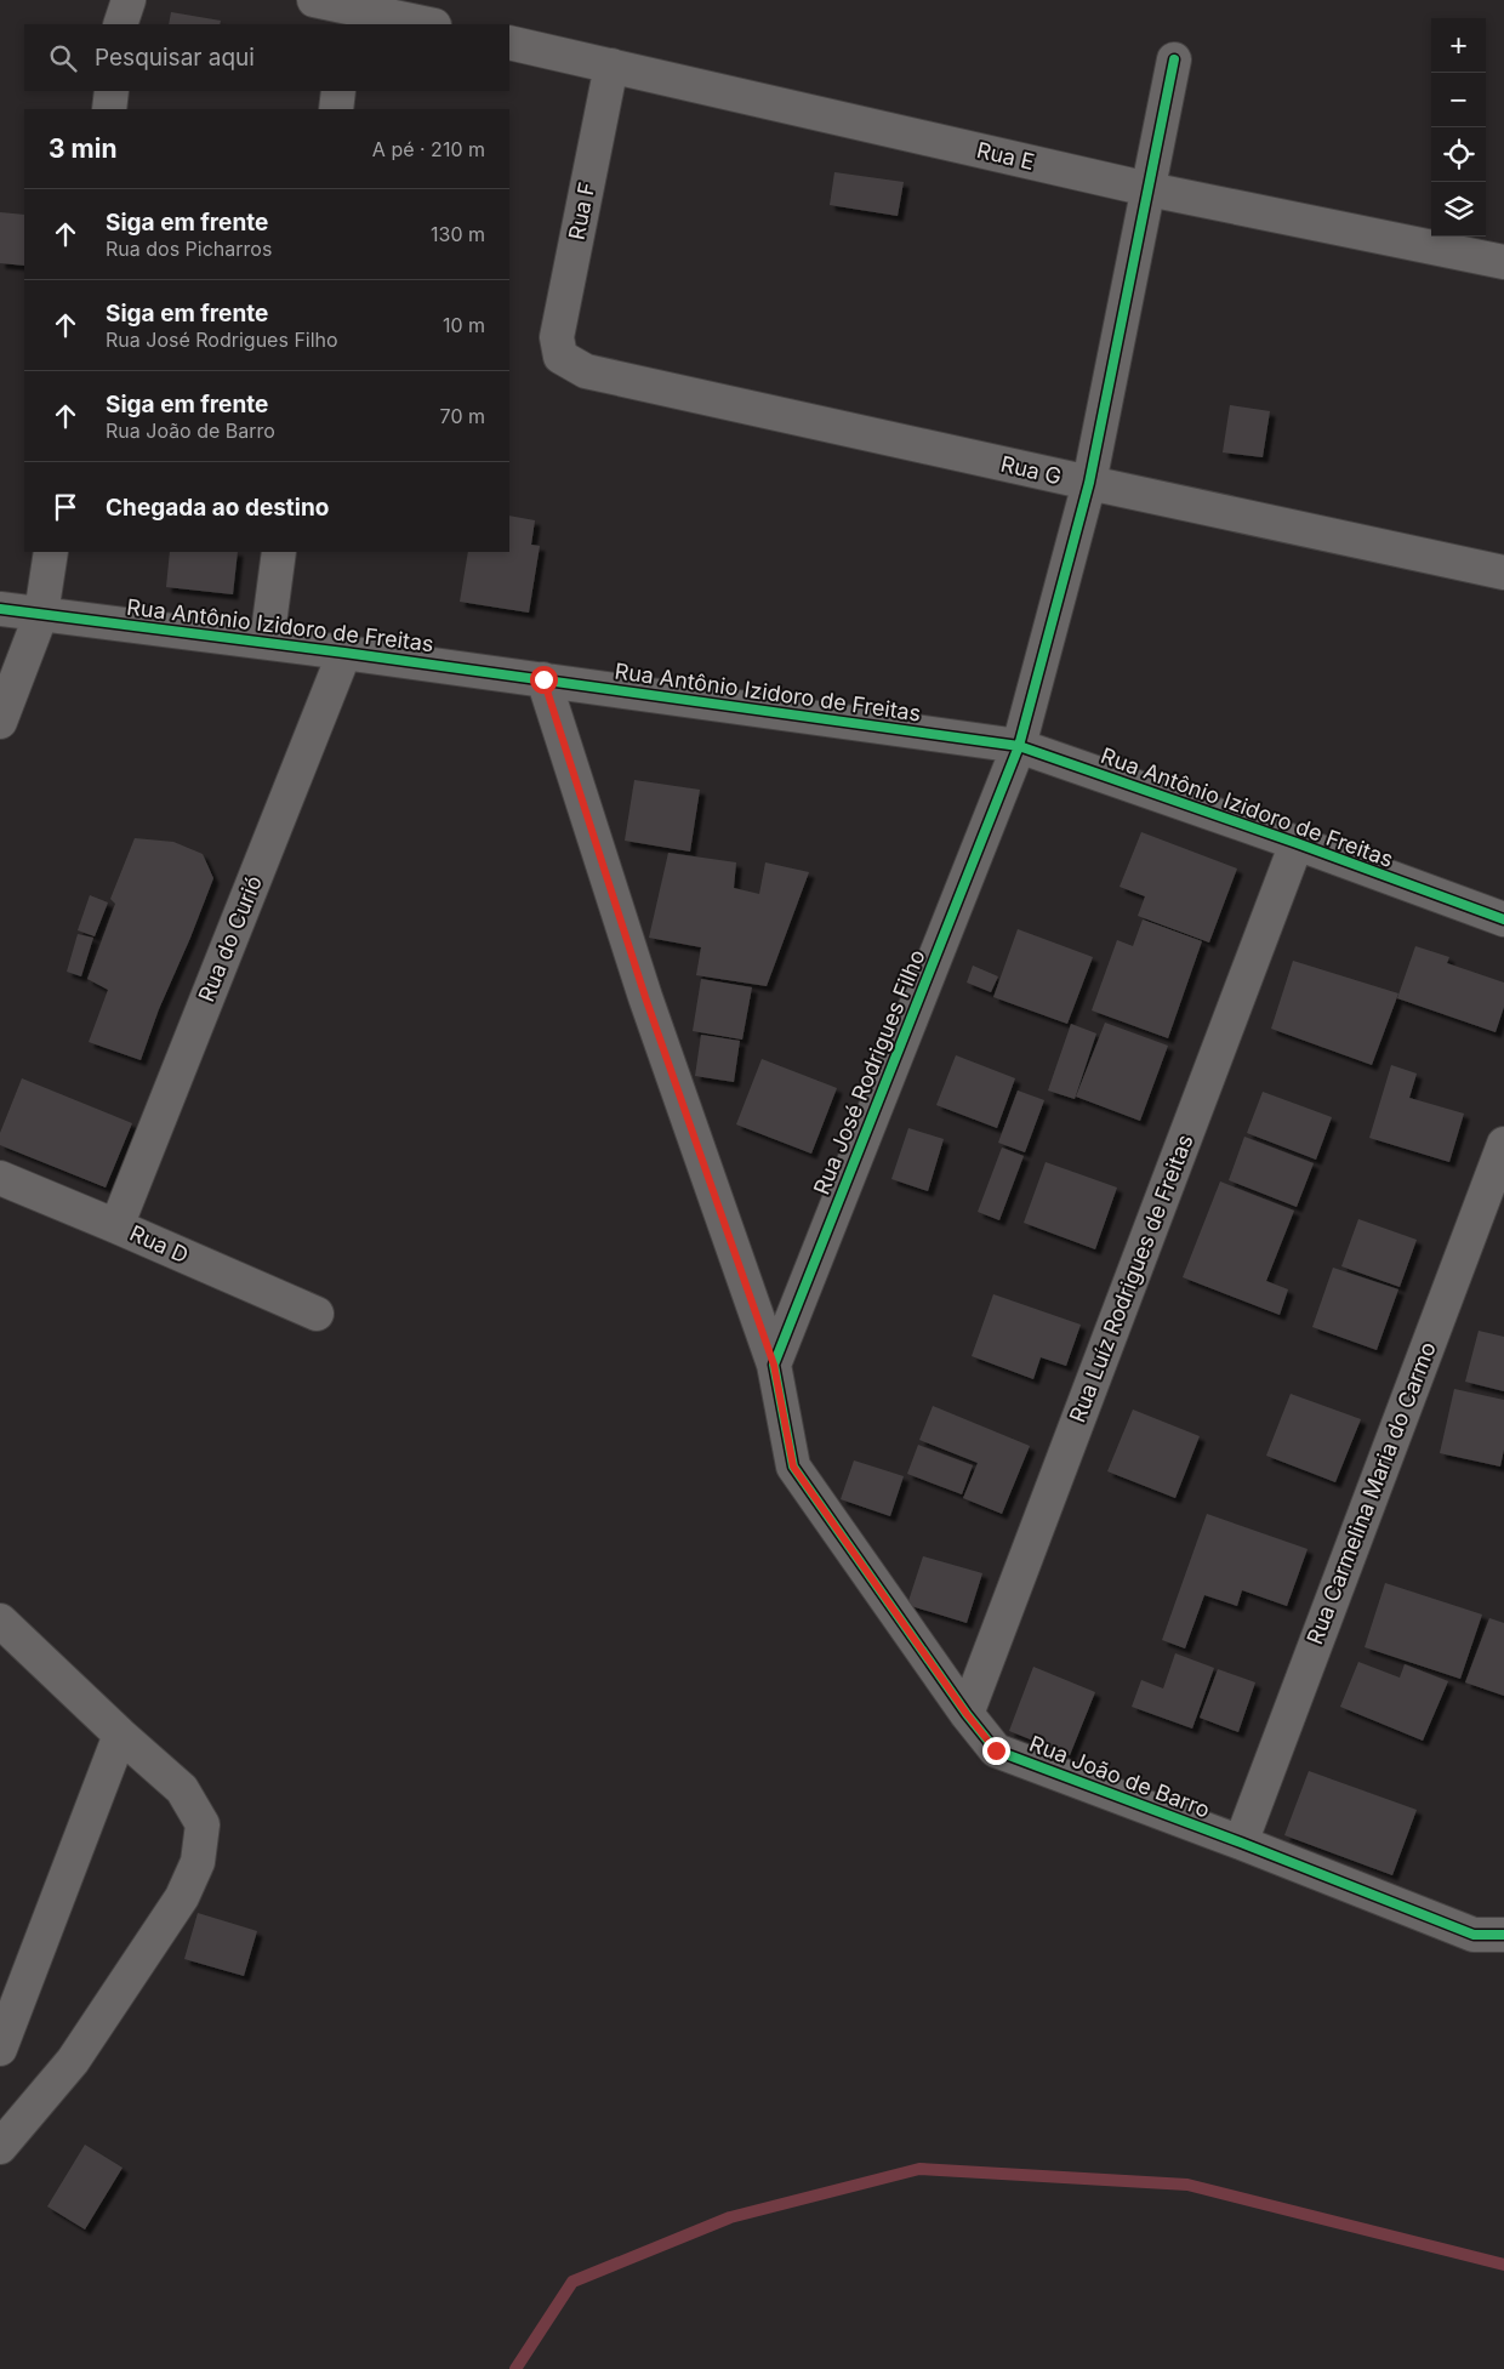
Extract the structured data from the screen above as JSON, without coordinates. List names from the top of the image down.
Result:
{
  "streets": {
    "street": [
      "Rua E",
      "Rua F",
      "Rua G",
      "Rua Antônio Izidoro de Freitas",
      "Rua do Curió",
      "Rua José Rodrigues Filho",
      "Rua D",
      "Rua Luíz Rodrigues de Freitas",
      "Rua Carmelina Maria do Carmo",
      "Rua João de Barro"
    ]
  },
  "crossings": [
    ["Rua E", "Rua F"],
    ["Rua E", "Rua José Rodrigues Filho"],
    ["Rua F", "Rua G"],
    ["Rua G", "Rua José Rodrigues Filho"],
    ["Rua Antônio Izidoro de Freitas", "Rua do Curió"],
    ["Rua Antônio Izidoro de Freitas", "Rua José Rodrigues Filho"],
    ["Rua Antônio Izidoro de Freitas", "Rua Luíz Rodrigues de Freitas"],
    ["Rua do Curió", "Rua D"],
    ["Rua José Rodrigues Filho", "Rua João de Barro"],
    ["Rua Luíz Rodrigues de Freitas", "Rua João de Barro"],
    ["Rua Carmelina Maria do Carmo", "Rua João de Barro"]
  ],
  "page": {
    "map_buttons": ["+", "−"],
    "search": "Pesquisar aqui",
    "heading": ["3 min", "A pé · 210 m"],
    "list": [
      ["Siga em frente", "Rua dos Picharros", "130 m"],
      ["Siga em frente", "Rua José Rodrigues Filho", "10 m"],
      ["Siga em frente", "Rua João de Barro", "70 m"],
      "Chegada ao destino"
    ]
  }
}
